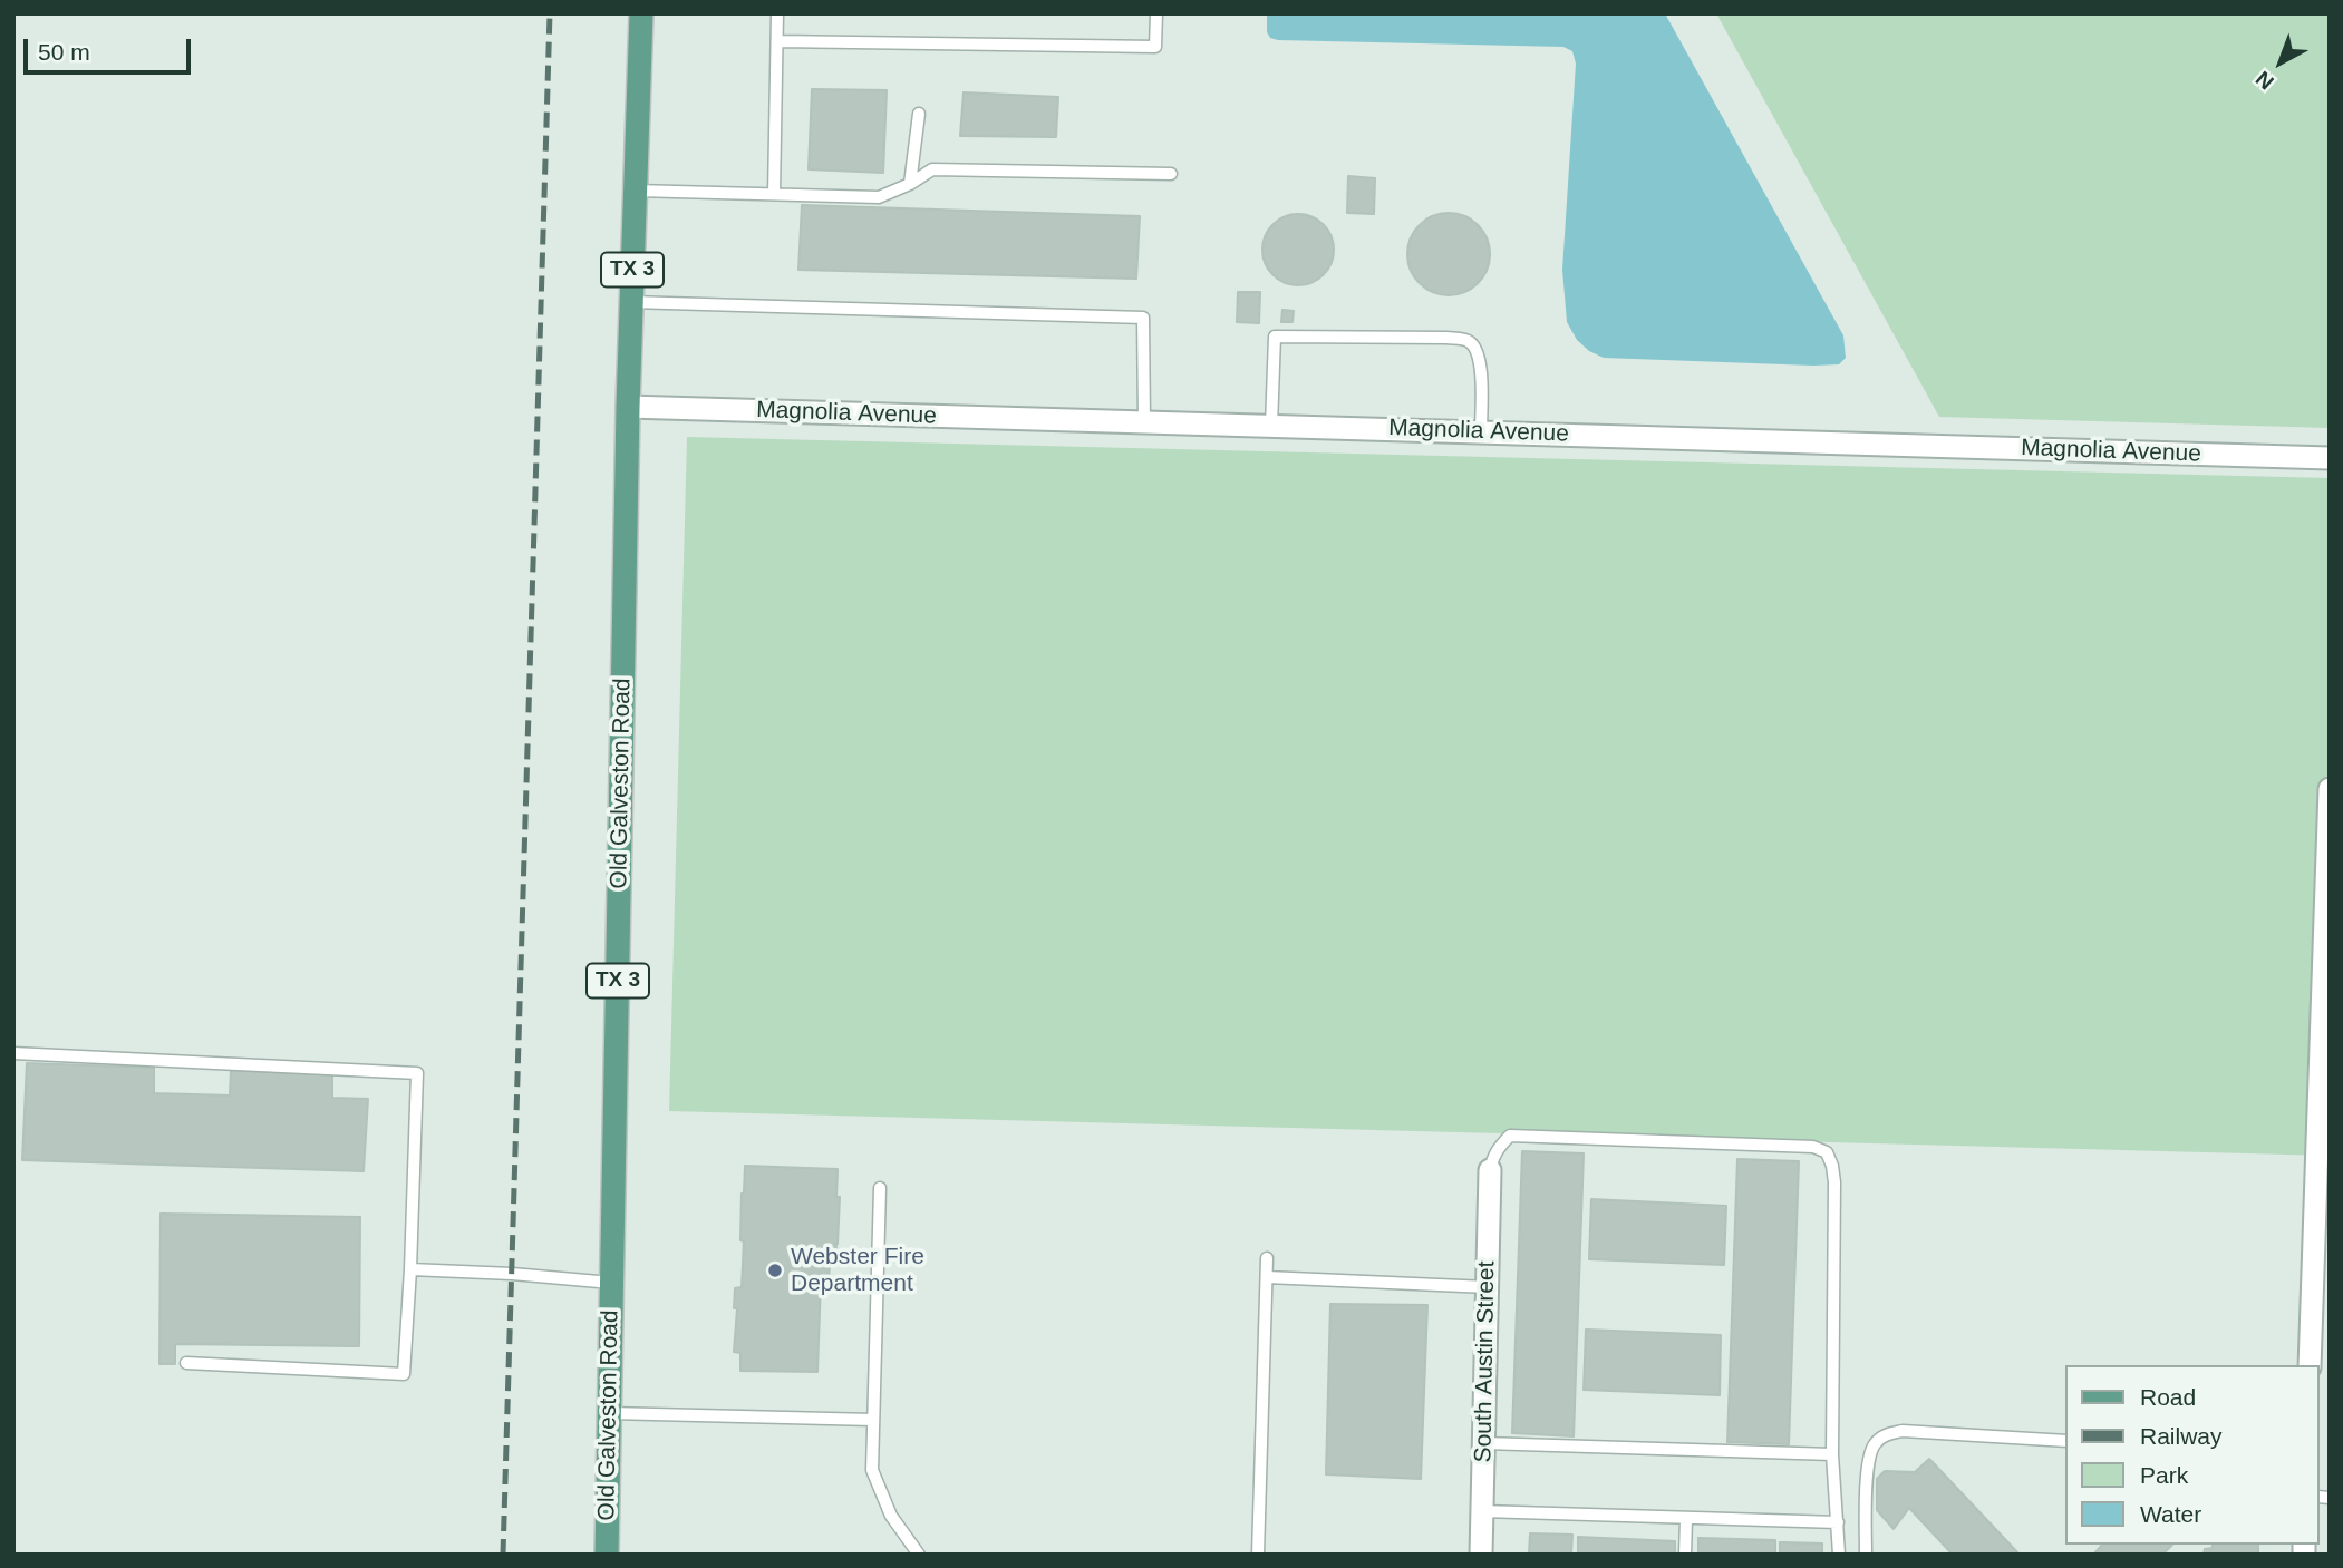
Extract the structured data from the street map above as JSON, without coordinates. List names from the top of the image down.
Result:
{
  "streets": {
    "main road": ["TX 3", "Old Galveston Road"],
    "street": ["Magnolia Avenue", "South Austin Street"]
  },
  "crossings": [
    ["Magnolia Avenue", "Old Galveston Road"]
  ],
  "places": ["Webster Fire Department"],
  "legend": [
    "Road",
    "Railway",
    "Park",
    "Water"
  ],
  "scale_bar": "50 m",
  "north": "bottom left"
}
